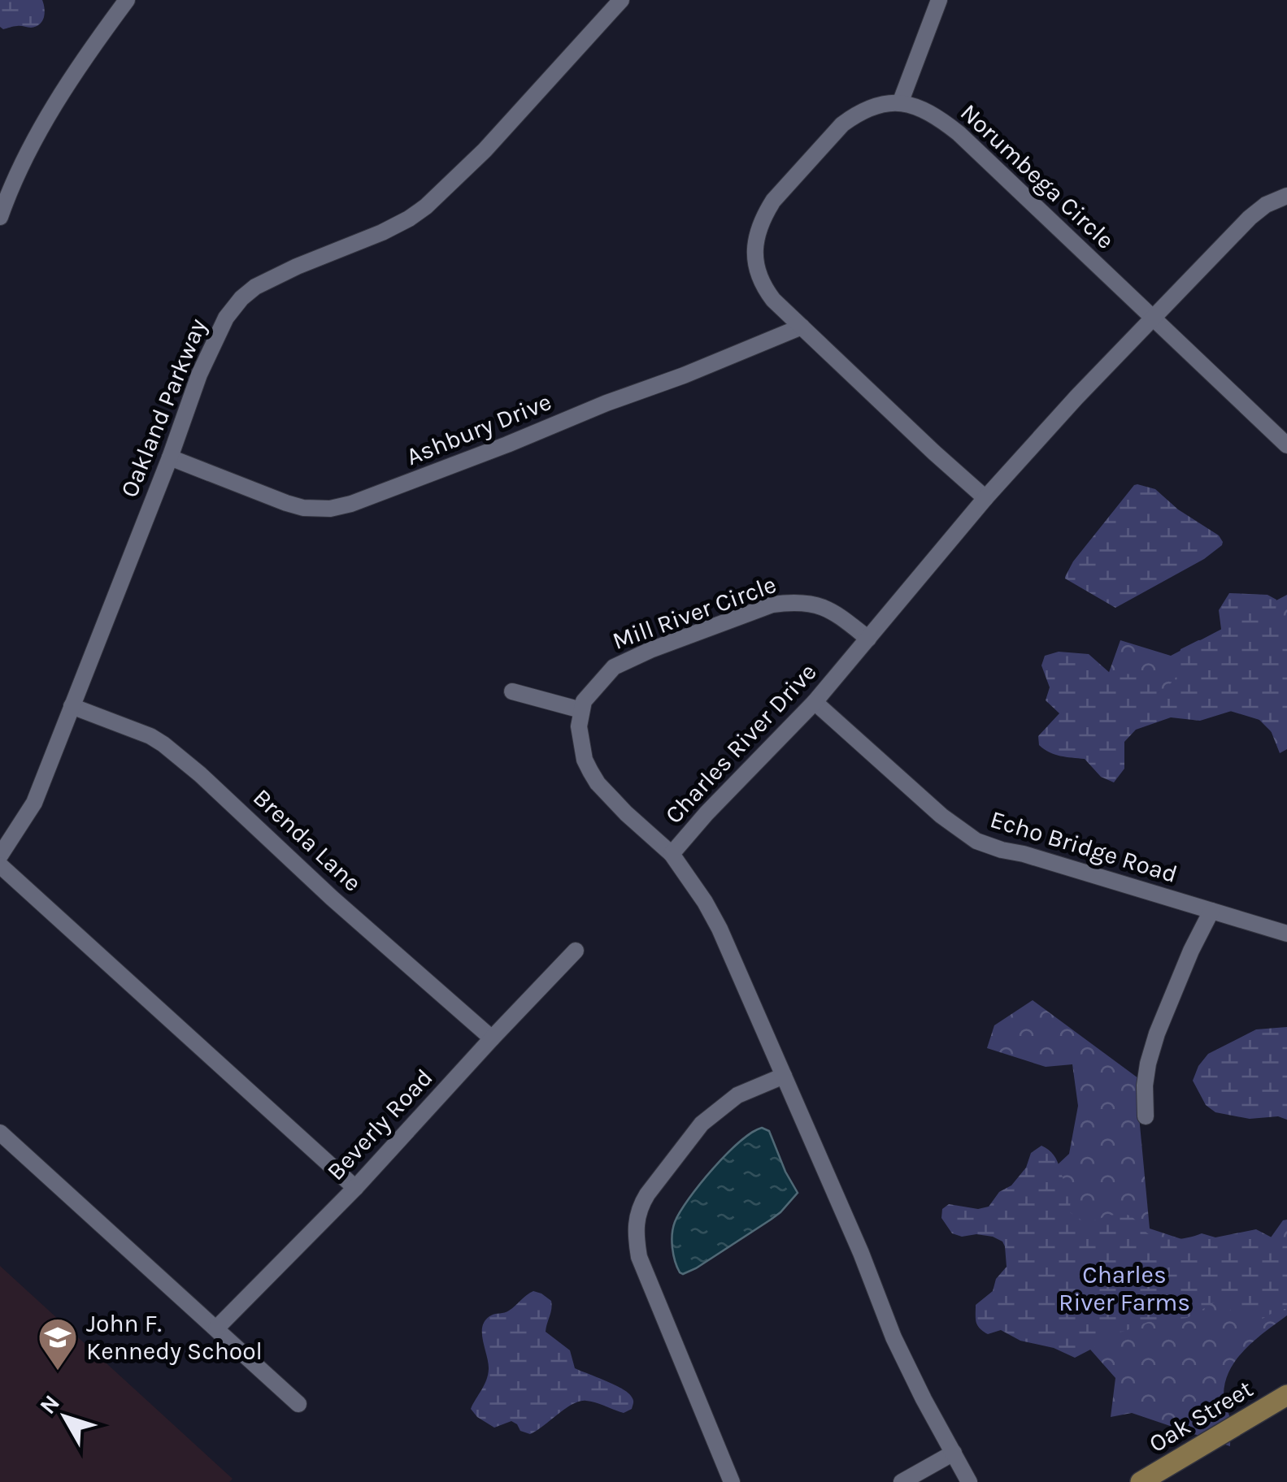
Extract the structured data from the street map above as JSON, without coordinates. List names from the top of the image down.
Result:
{
  "streets": {
    "main road": ["Oak Street"],
    "street": [
      "Norumbega Circle",
      "Oakland Parkway",
      "Ashbury Drive",
      "Mill River Circle",
      "Charles River Drive",
      "Brenda Lane",
      "Echo Bridge Road",
      "Beverly Road"
    ]
  },
  "crossings": [
    ["Norumbega Circle", "Charles River Drive"],
    ["Oakland Parkway", "Ashbury Drive"],
    ["Oakland Parkway", "Brenda Lane"],
    ["Mill River Circle", "Charles River Drive"],
    ["Charles River Drive", "Echo Bridge Road"],
    ["Brenda Lane", "Beverly Road"]
  ],
  "parks": ["Charles River Farms"],
  "places": {
    "school or university": ["John F. Kennedy School"]
  },
  "north": "top left"
}
